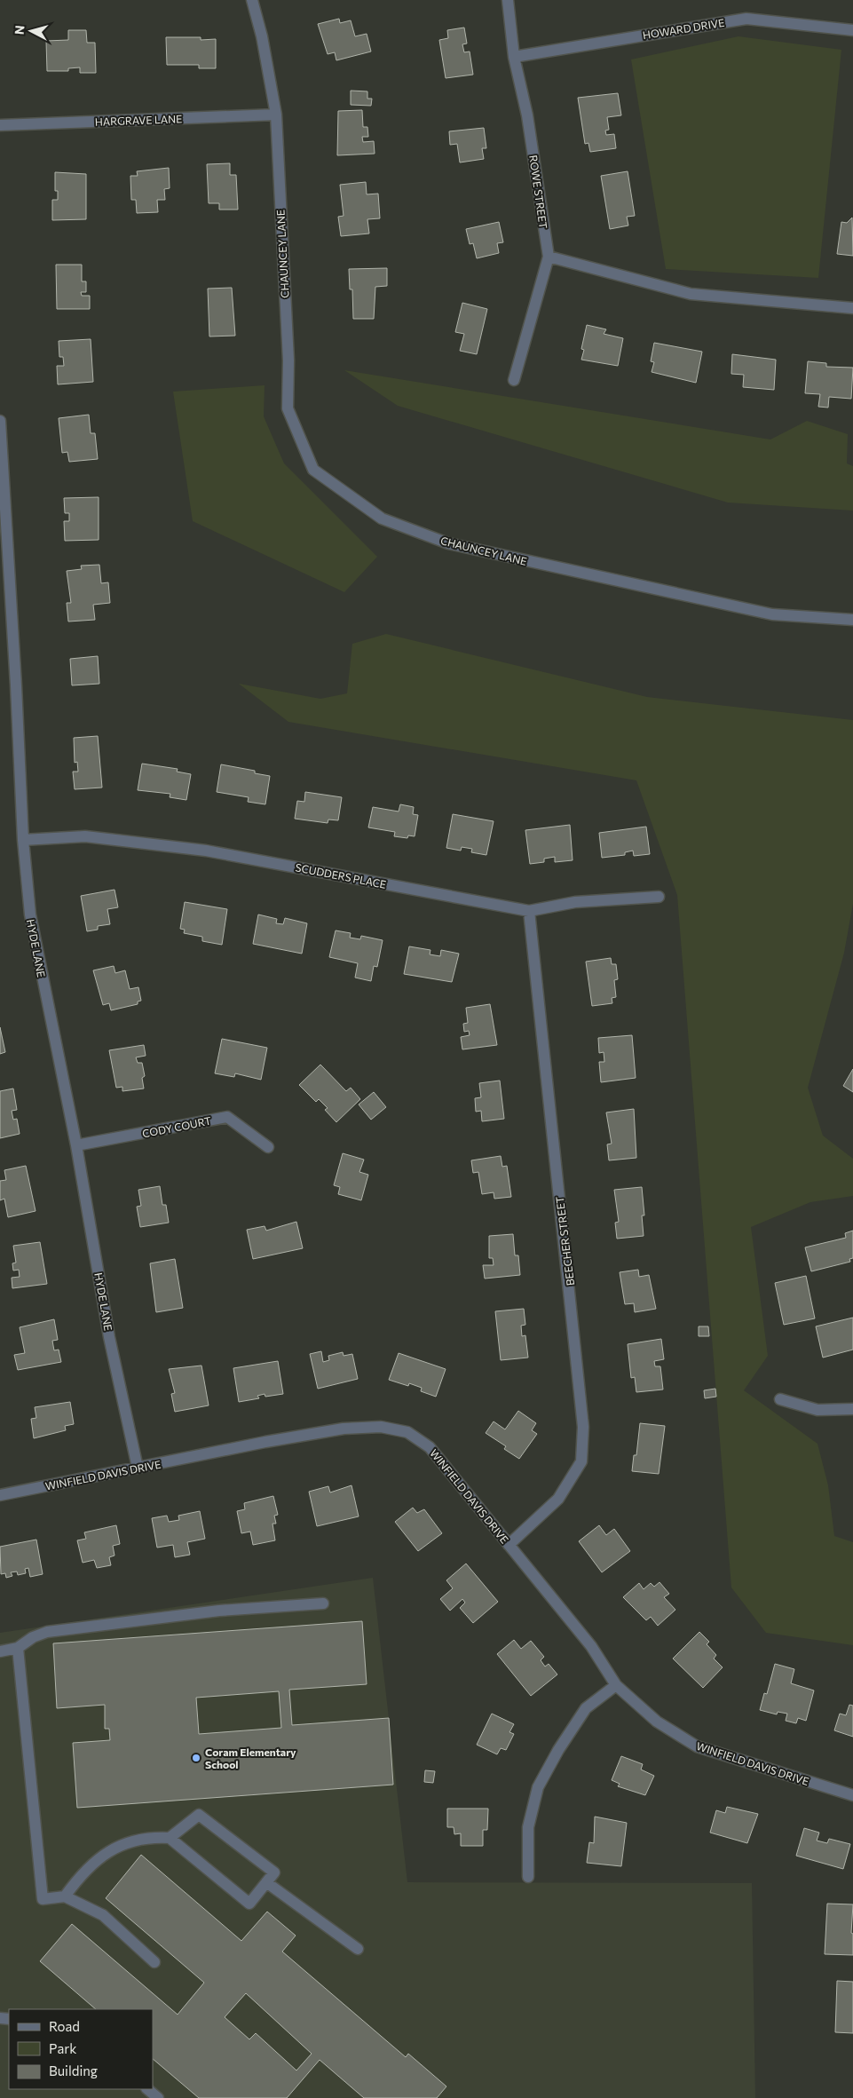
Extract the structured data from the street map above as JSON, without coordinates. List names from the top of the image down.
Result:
{
  "streets": {
    "street": [
      "HOWARD DRIVE",
      "HARGRAVE LANE",
      "ROWE STREET",
      "CHAUNCEY LANE",
      "SCUDDERS PLACE",
      "HYDE LANE",
      "CODY COURT",
      "BEECHER STREET",
      "WINFIELD DAVIS DRIVE"
    ]
  },
  "crossings": [
    ["HOWARD DRIVE", "ROWE STREET"],
    ["HARGRAVE LANE", "CHAUNCEY LANE"],
    ["SCUDDERS PLACE", "HYDE LANE"],
    ["SCUDDERS PLACE", "BEECHER STREET"],
    ["HYDE LANE", "CODY COURT"],
    ["HYDE LANE", "WINFIELD DAVIS DRIVE"],
    ["BEECHER STREET", "WINFIELD DAVIS DRIVE"]
  ],
  "places": ["Coram Elementary School"],
  "legend": ["Road", "Park", "Building"],
  "north": "left"
}
